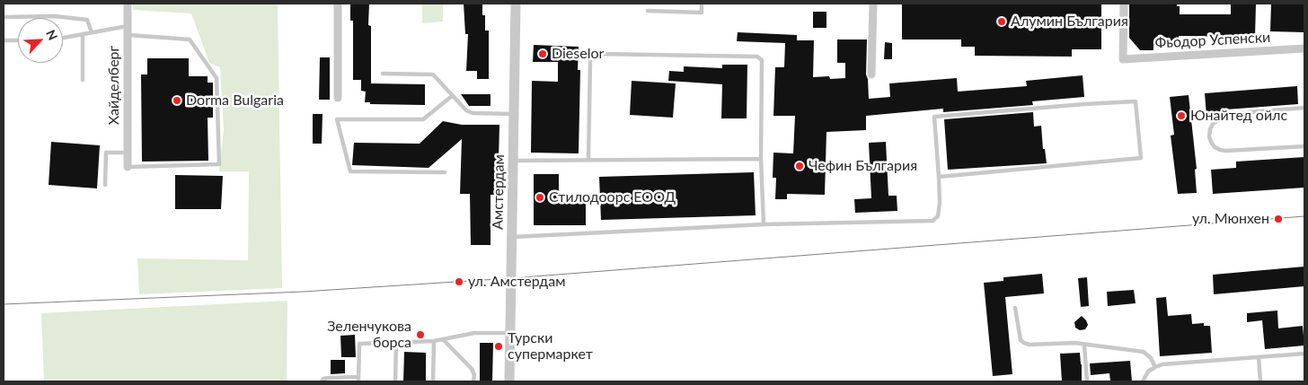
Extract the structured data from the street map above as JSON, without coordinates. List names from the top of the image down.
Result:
{
  "streets": {
    "street": ["Фьодор Успенски", "Хайделберг", "Амстердам"]
  },
  "places": [
    "Алумин България",
    "Dieselor",
    "Dorma Bulgaria",
    "Юнайтед ойлс",
    "Чефин България",
    "Стилодоорс ЕООД",
    "ул. Мюнхен",
    "ул. Амстердам",
    "Зеленчукова борса",
    "Турски супермаркет"
  ],
  "north": "top right"
}
